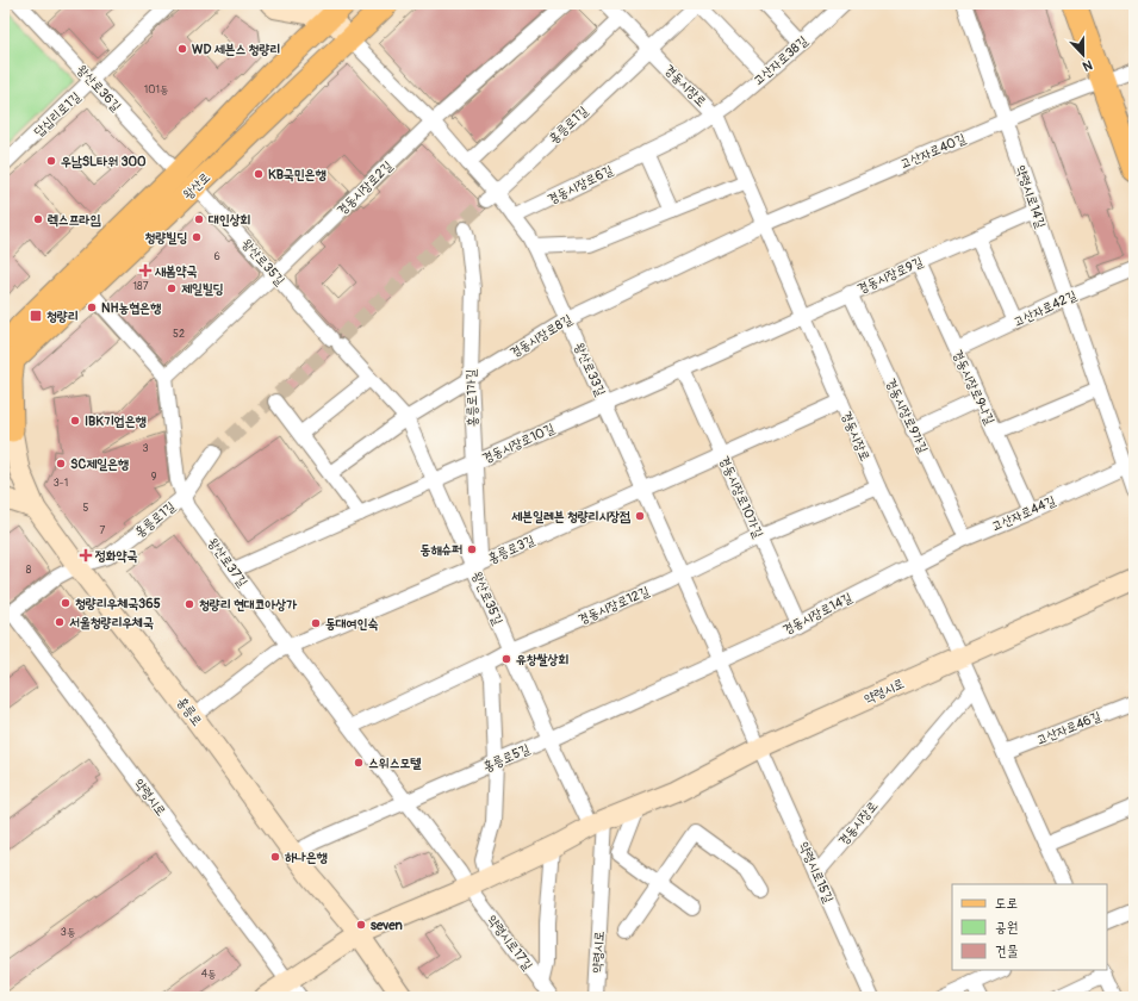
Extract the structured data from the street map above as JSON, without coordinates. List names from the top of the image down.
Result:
{
  "streets": {
    "main road": ["왕산로", "약령시로", "홍릉로"],
    "street": [
      "고산자로38길",
      "경동시장로",
      "왕산로36길",
      "답십리로1길",
      "홍릉로1길",
      "고산자로40길",
      "경동시장로6길",
      "경동시장로2길",
      "약령시로14길",
      "왕산로35길",
      "경동시장로9길",
      "고산자로42길",
      "경동시장로8길",
      "왕산로33길",
      "경동시장로9나길",
      "홍릉로1가길",
      "경동시장로9가길",
      "경동시장로10길",
      "경동시장로10가길",
      "고산자로44길",
      "홍릉로3길",
      "왕산로37길",
      "경동시장로12길",
      "경동시장로14길",
      "고산자로46길",
      "홍릉로5길",
      "약령시로15길",
      "약령시로17길"
    ]
  },
  "crossings": [
    ["고산자로38길", "경동시장로"],
    ["고산자로38길", "경동시장로6길"],
    ["경동시장로", "홍릉로1길"],
    ["경동시장로", "고산자로40길"],
    ["경동시장로", "경동시장로6길"],
    ["경동시장로", "경동시장로9길"],
    ["경동시장로", "경동시장로8길"],
    ["경동시장로", "경동시장로10길"],
    ["경동시장로", "고산자로44길"],
    ["경동시장로", "홍릉로3길"],
    ["경동시장로", "경동시장로12길"],
    ["경동시장로", "경동시장로14길"],
    ["경동시장로", "약령시로"],
    ["경동시장로", "고산자로46길"],
    ["경동시장로", "약령시로15길"],
    ["왕산로36길", "답십리로1길"],
    ["왕산로36길", "왕산로"],
    ["홍릉로1길", "왕산로33길"],
    ["홍릉로1길", "왕산로37길"],
    ["홍릉로1길", "약령시로"],
    ["홍릉로1길", "홍릉로"],
    ["고산자로40길", "약령시로14길"],
    ["고산자로40길", "경동시장로8길"],
    ["경동시장로6길", "왕산로33길"],
    ["왕산로", "왕산로35길"],
    ["왕산로", "왕산로33길"],
    ["경동시장로2길", "왕산로35길"],
    ["경동시장로2길", "왕산로33길"],
    ["경동시장로2길", "왕산로37길"],
    ["약령시로14길", "경동시장로9길"],
    ["약령시로14길", "고산자로42길"],
    ["약령시로14길", "고산자로44길"],
    ["왕산로35길", "경동시장로8길"],
    ["왕산로35길", "홍릉로1가길"],
    ["왕산로35길", "경동시장로10길"],
    ["왕산로35길", "홍릉로3길"],
    ["왕산로35길", "경동시장로12길"],
    ["왕산로35길", "약령시로"],
    ["왕산로35길", "홍릉로5길"],
    ["경동시장로9길", "경동시장로9나길"],
    ["경동시장로9길", "경동시장로9가길"],
    ["경동시장로9길", "경동시장로10길"],
    ["고산자로42길", "경동시장로9나길"],
    ["경동시장로8길", "왕산로33길"],
    ["경동시장로8길", "홍릉로1가길"],
    ["왕산로33길", "경동시장로10길"],
    ["왕산로33길", "홍릉로3길"],
    ["왕산로33길", "경동시장로12길"],
    ["왕산로33길", "경동시장로14길"],
    ["왕산로33길", "약령시로"],
    ["왕산로33길", "홍릉로5길"],
    ["왕산로33길", "약령시로15길"],
    ["경동시장로9나길", "고산자로44길"],
    ["홍릉로1가길", "경동시장로10길"],
    ["홍릉로1가길", "홍릉로3길"],
    ["경동시장로9가길", "고산자로44길"],
    ["경동시장로10길", "경동시장로10가길"],
    ["경동시장로10길", "왕산로37길"],
    ["경동시장로10가길", "홍릉로3길"],
    ["경동시장로10가길", "경동시장로12길"],
    ["경동시장로10가길", "경동시장로14길"],
    ["고산자로44길", "경동시장로14길"],
    ["홍릉로3길", "왕산로37길"],
    ["홍릉로3길", "홍릉로"],
    ["왕산로37길", "경동시장로12길"],
    ["왕산로37길", "약령시로"],
    ["왕산로37길", "홍릉로5길"],
    ["왕산로37길", "약령시로17길"],
    ["경동시장로14길", "홍릉로5길"],
    ["약령시로", "홍릉로"],
    ["약령시로", "약령시로15길"],
    ["약령시로", "약령시로17길"],
    ["홍릉로", "홍릉로5길"]
  ],
  "places": {
    "other": [
      "WD 세븐스 청량리",
      "우남SL타워 300",
      "KB국민은행",
      "렉스프라임",
      "대인상회",
      "청량빌딩",
      "제일빌딩",
      "NH농협은행",
      "IBK기업은행",
      "SC제일은행",
      "세븐일레븐 청량리시장점",
      "동해슈퍼",
      "청량리우체국365",
      "청량리 현대코아상가",
      "서울청량리우체국",
      "동대여인숙",
      "유창쌀상회",
      "스위스모텔",
      "하나은행",
      "seven"
    ],
    "health": ["새봄약국", "정화약국"],
    "transit": ["청량리"]
  },
  "house_numbers": [
    "101동",
    "6",
    "187",
    "52",
    "3",
    "9",
    "3-1",
    "5",
    "7",
    "8",
    "3동",
    "4동"
  ],
  "legend": ["도로", "공원", "건물"],
  "north": "bottom"
}
